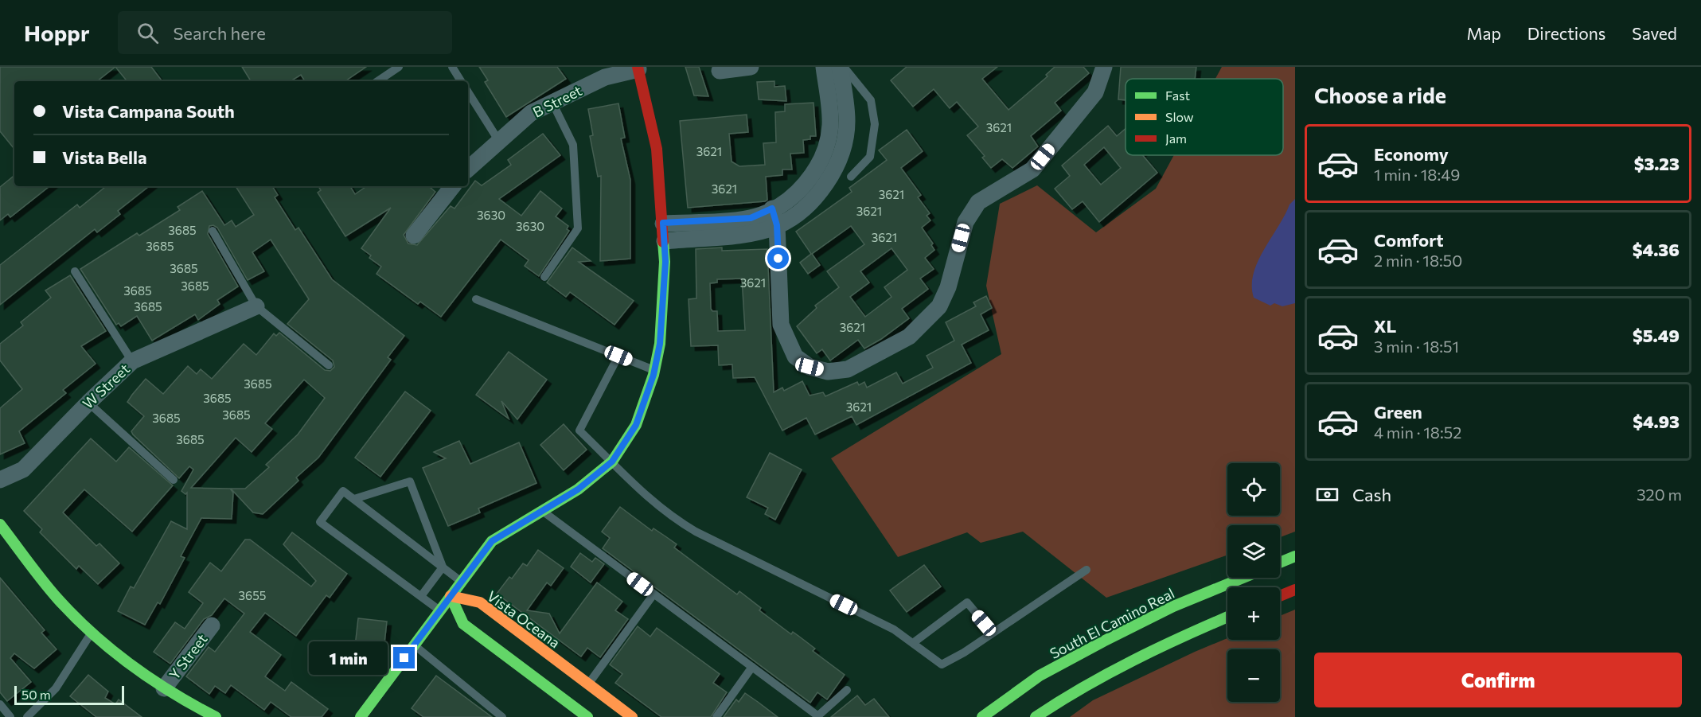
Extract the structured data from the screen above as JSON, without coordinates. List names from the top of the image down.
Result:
{
  "streets": {
    "street": [
      "B Street",
      "W Street",
      "Vista Oceana",
      "South El Camino Real",
      "Y Street"
    ]
  },
  "house_numbers": [
    "3621",
    "3621",
    "3621",
    "3621",
    "3621",
    "3630",
    "3630",
    "3685",
    "3621",
    "3685",
    "3685",
    "3621",
    "3685",
    "3685",
    "3685",
    "3621",
    "3685",
    "3685",
    "3621",
    "3685",
    "3685",
    "3685",
    "3655"
  ],
  "legend": ["Fast", "Slow", "Jam"],
  "scale_bar": "50 m",
  "page": {
    "header": "Hoppr",
    "search": "Search here",
    "nav": ["Map", "Directions", "Saved"],
    "heading": "Choose a ride",
    "banner": ["Vista Campana South", "Vista Bella"],
    "list": [
      {
        "name": "Economy",
        "note": "1 min · 18:49",
        "value": "$3.23"
      },
      {
        "name": "Comfort",
        "note": "2 min · 18:50",
        "value": "$4.36"
      },
      {
        "name": "XL",
        "note": "3 min · 18:51",
        "value": "$5.49"
      },
      {
        "name": "Green",
        "note": "4 min · 18:52",
        "value": "$4.93"
      }
    ],
    "map_buttons": ["+", "−"],
    "pay": ["Cash", "320 m"],
    "bubble": "1 min",
    "buttons": "Confirm",
    "scale": "50 m"
  }
}
